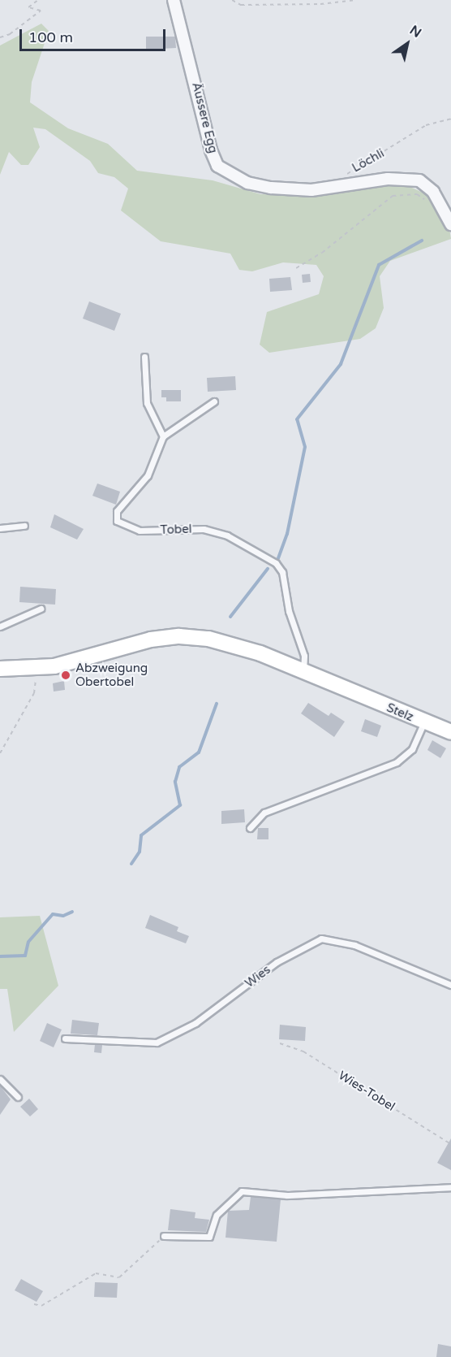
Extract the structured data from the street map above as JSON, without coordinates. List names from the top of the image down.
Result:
{
  "streets": {
    "main road": ["Stelz"],
    "street": ["Äussere Egg", "Löchli"],
    "lane": ["Tobel", "Wies"],
    "path": ["Wies-Tobel"]
  },
  "crossings": [
    ["Äussere Egg", "Löchli"],
    ["Tobel", "Stelz"]
  ],
  "places": ["Abzweigung Obertobel"],
  "scale_bar": "100 m",
  "north": "top right"
}
